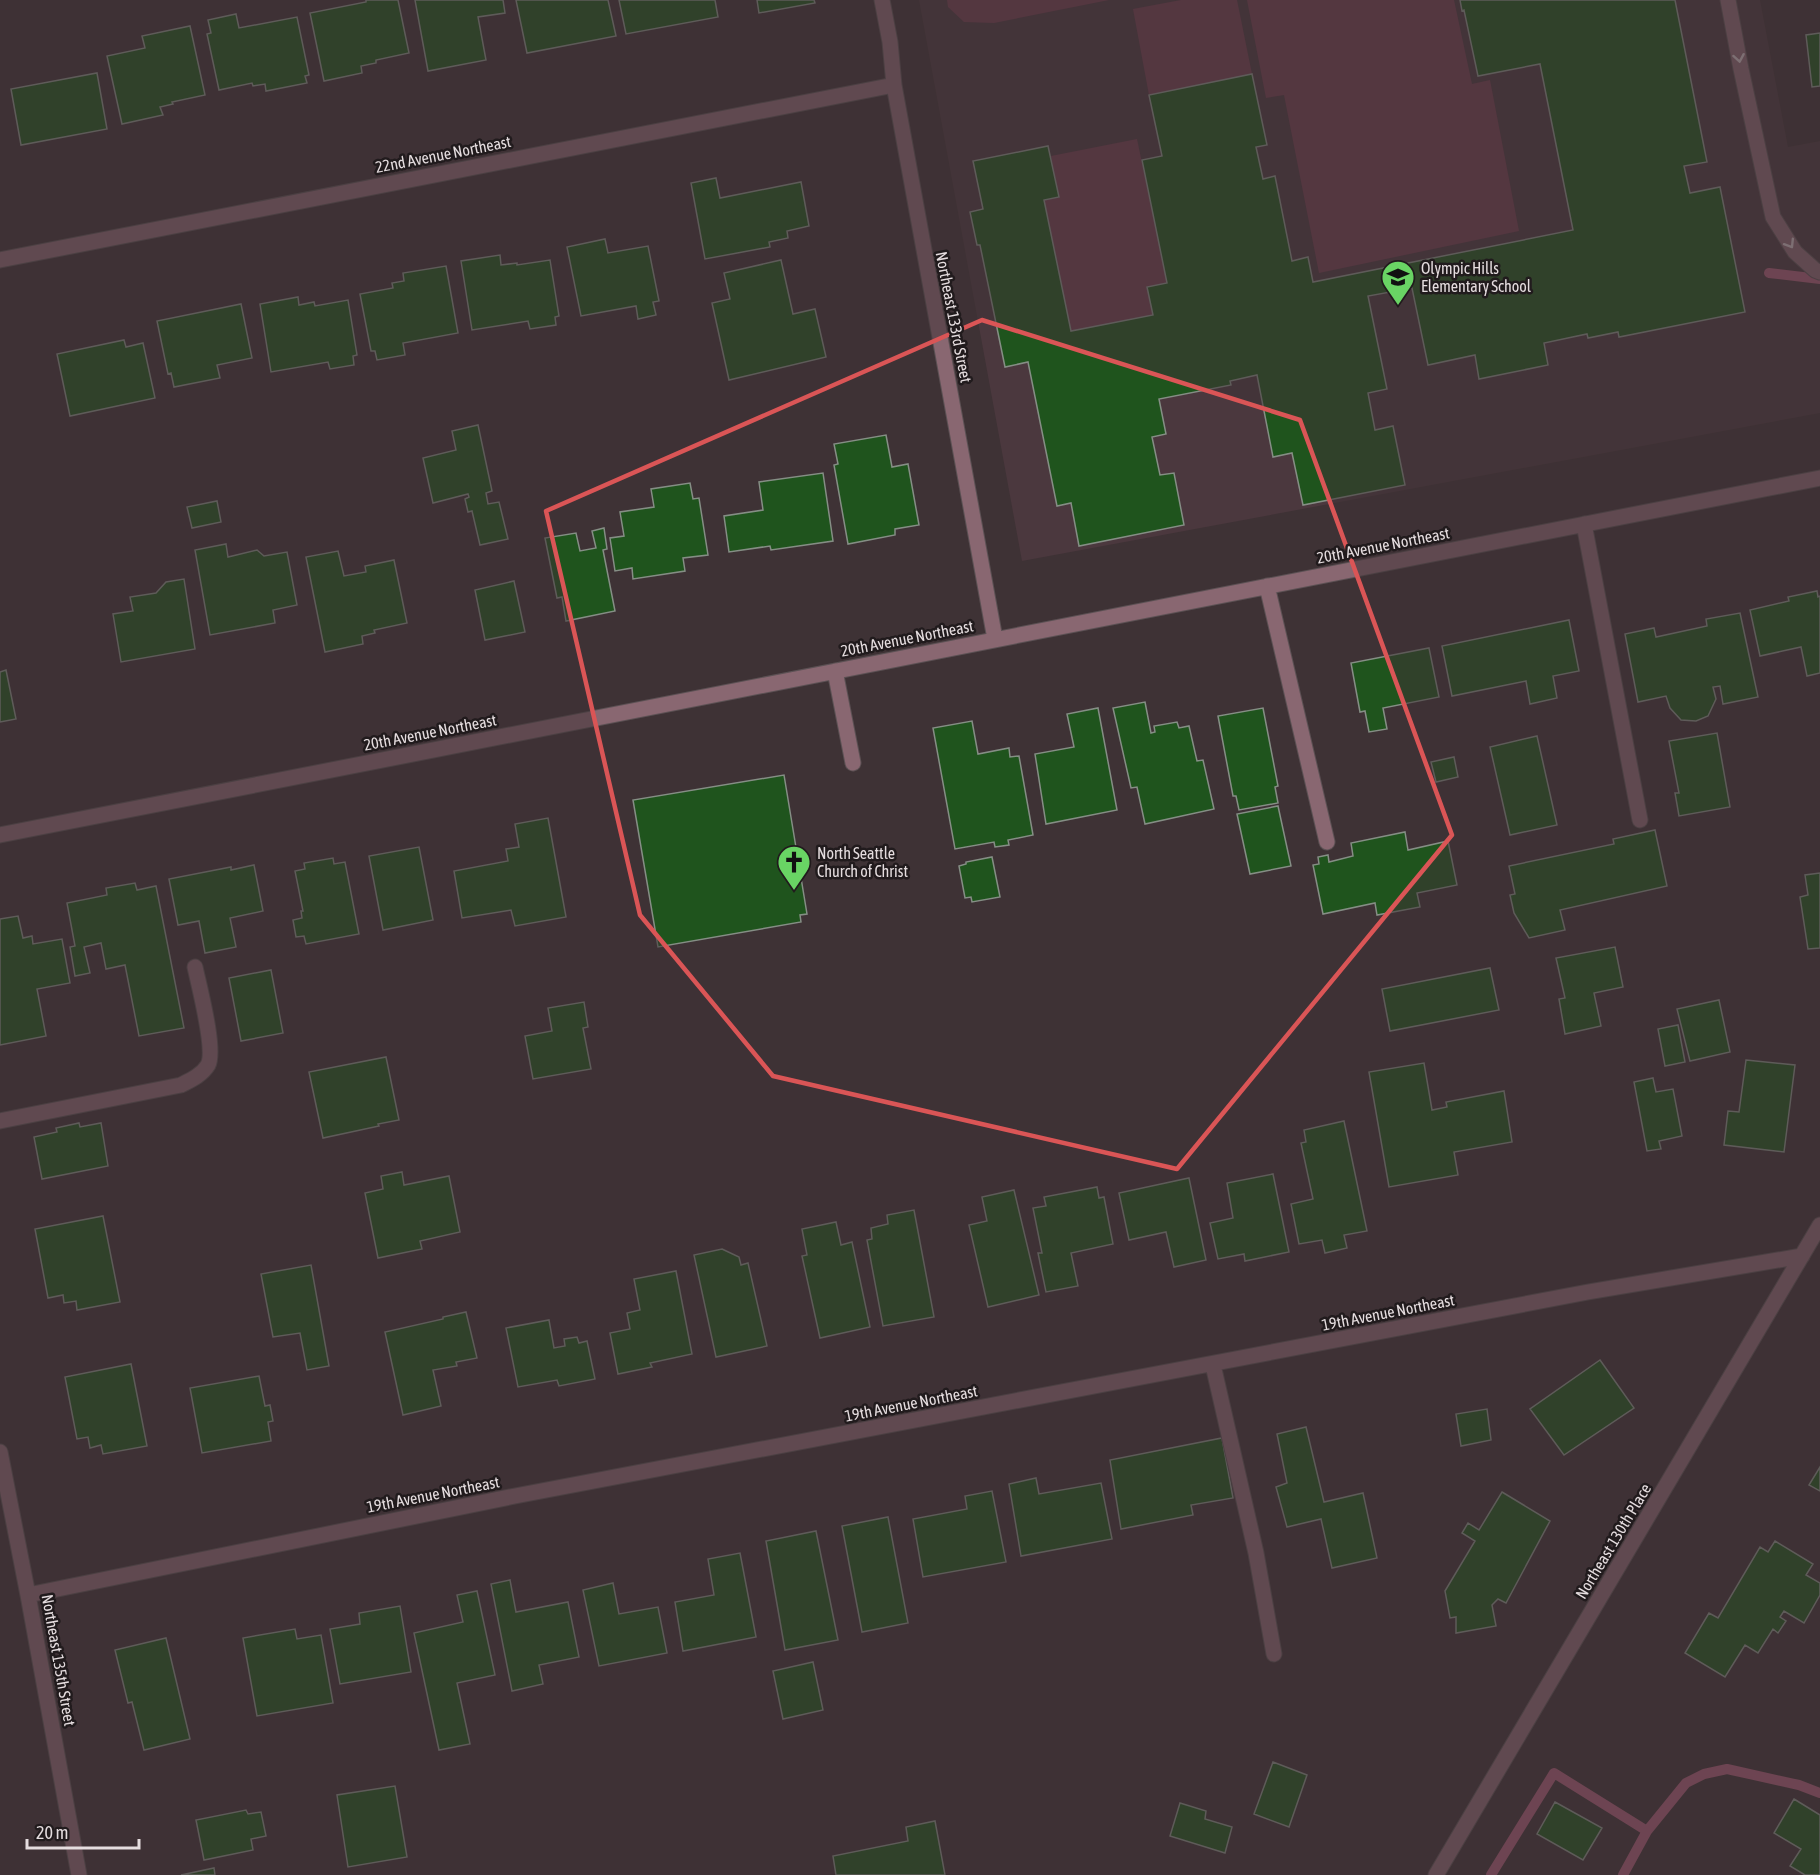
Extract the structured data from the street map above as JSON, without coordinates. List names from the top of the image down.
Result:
{
  "streets": {
    "street": [
      "22nd Avenue Northeast",
      "Northeast 133rd Street",
      "20th Avenue Northeast",
      "19th Avenue Northeast",
      "Northeast 130th Place",
      "Northeast 135th Street"
    ]
  },
  "crossings": [
    ["22nd Avenue Northeast", "Northeast 133rd Street"],
    ["Northeast 133rd Street", "20th Avenue Northeast"],
    ["19th Avenue Northeast", "Northeast 130th Place"],
    ["19th Avenue Northeast", "Northeast 135th Street"]
  ],
  "places": {
    "school or university": ["Olympic Hills Elementary School"],
    "church": ["North Seattle Church of Christ"]
  },
  "scale_bar": "20 m"
}
